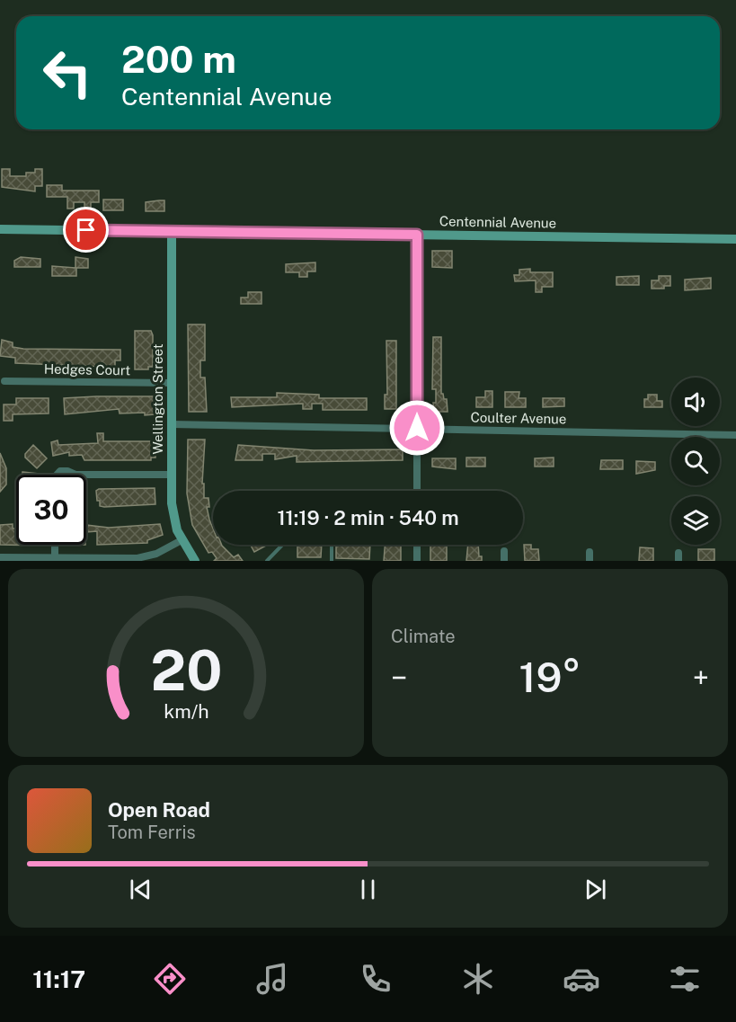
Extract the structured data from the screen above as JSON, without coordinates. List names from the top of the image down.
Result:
{
  "streets": {
    "main road": ["Centennial Avenue", "Wellington Street"],
    "street": ["Hedges Court", "Coulter Avenue"]
  },
  "crossings": [
    ["Centennial Avenue", "Wellington Street"],
    ["Hedges Court", "Wellington Street"],
    ["Wellington Street", "Coulter Avenue"]
  ],
  "page": {
    "turn": ["200 m", "Centennial Avenue"],
    "limit": "30",
    "trip": "11:19 · 2 min · 540 m",
    "tile": "Climate",
    "heat": ["−", "19°", "+"],
    "song": ["Open Road", "Tom Ferris"],
    "tabs": "11:17",
    "gauge": ["20", "km/h"]
  }
}
